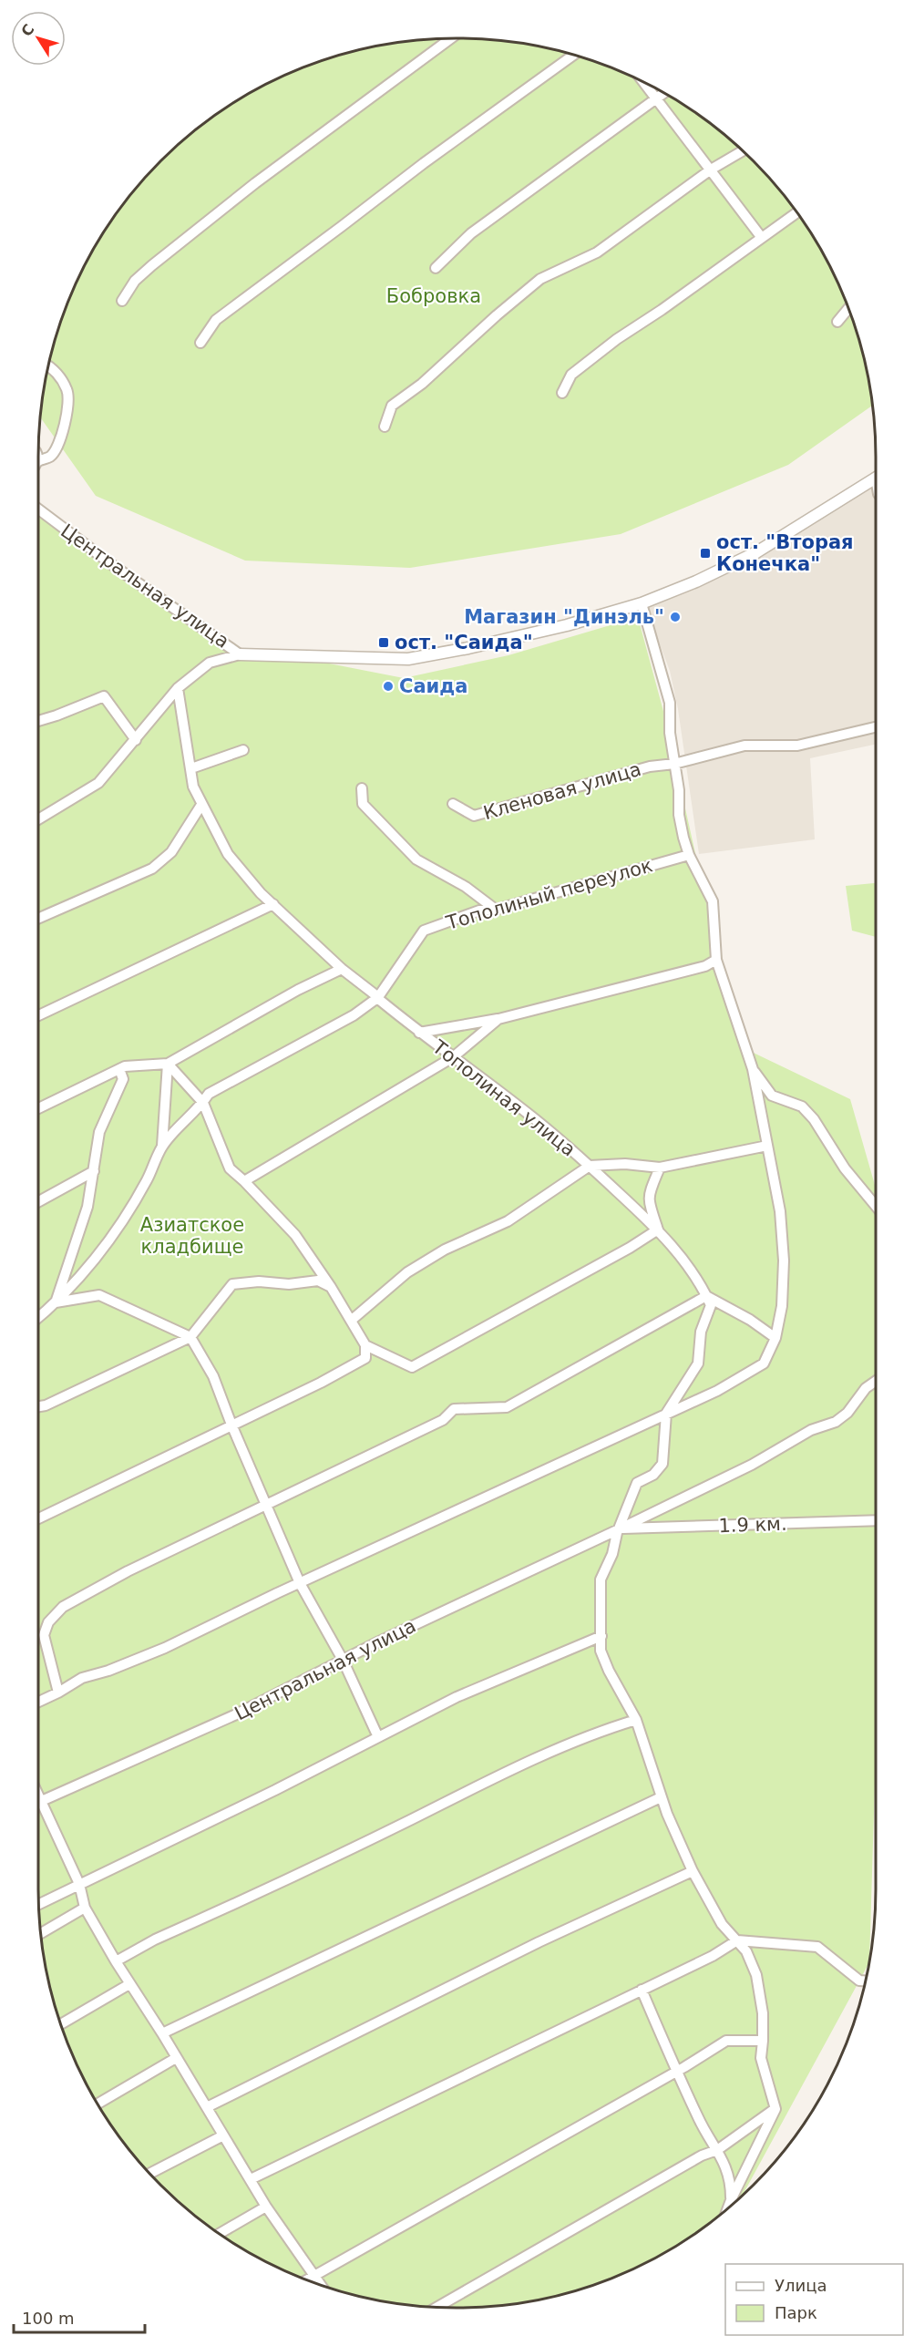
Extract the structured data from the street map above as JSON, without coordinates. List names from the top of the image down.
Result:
{
  "streets": {
    "street": [
      "Центральная улица",
      "Кленовая улица",
      "Тополиный переулок",
      "Тополиная улица",
      "1.9 км."
    ]
  },
  "crossings": [
    ["Центральная улица", "1.9 км."],
    ["Тополиный переулок", "Тополиная улица"]
  ],
  "parks": ["Бобровка", "Азиатское кладбище"],
  "places": {
    "transit": ["ост. \"Вторая Конечка\"", "ост. \"Саида\""],
    "other": ["Магазин \"Динэль\"", "Саида"]
  },
  "legend": ["Улица", "Парк"],
  "scale_bar": "100 m",
  "north": "top left"
}
